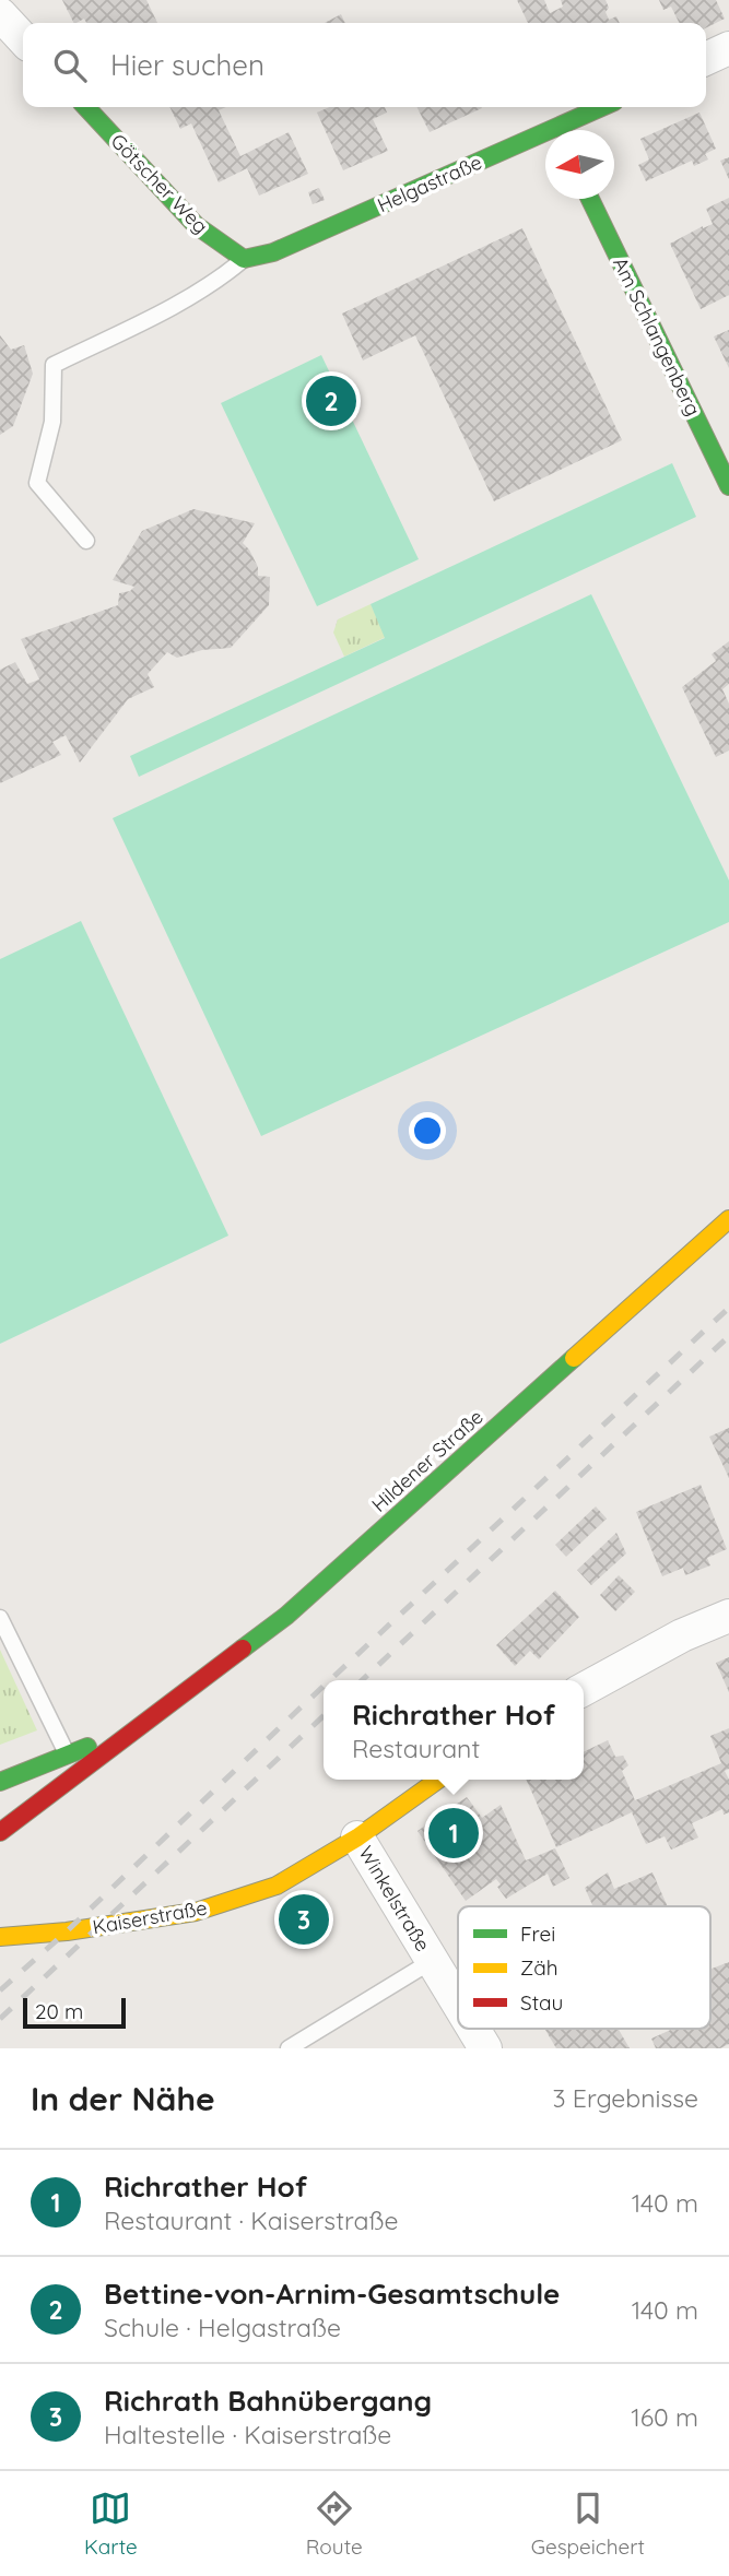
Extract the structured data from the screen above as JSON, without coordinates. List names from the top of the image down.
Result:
{
  "streets": {
    "street": [
      "Götscher Weg",
      "Helgastraße",
      "Am Schlangenberg",
      "Hildener Straße",
      "Winkelstraße",
      "Kaiserstraße"
    ]
  },
  "crossings": [
    ["Götscher Weg", "Helgastraße"],
    ["Winkelstraße", "Kaiserstraße"]
  ],
  "legend": ["Frei", "Zäh", "Stau"],
  "scale_bar": "20 m",
  "north": "left",
  "page": {
    "search": "Hier suchen",
    "pins": ["2", "1", "3"],
    "popup": ["Richrather Hof", "Restaurant"],
    "scale": "20 m",
    "heading": ["In der Nähe", "3 Ergebnisse"],
    "list": [
      {
        "mark": "1",
        "name": "Richrather Hof",
        "note": "Restaurant · Kaiserstraße",
        "value": "140 m"
      },
      {
        "mark": "2",
        "name": "Bettine-von-Arnim-Gesamtschule",
        "note": "Schule · Helgastraße",
        "value": "140 m"
      },
      {
        "mark": "3",
        "name": "Richrath Bahnübergang",
        "note": "Haltestelle · Kaiserstraße",
        "value": "160 m"
      }
    ],
    "nav": ["Karte", "Route", "Gespeichert"]
  }
}
